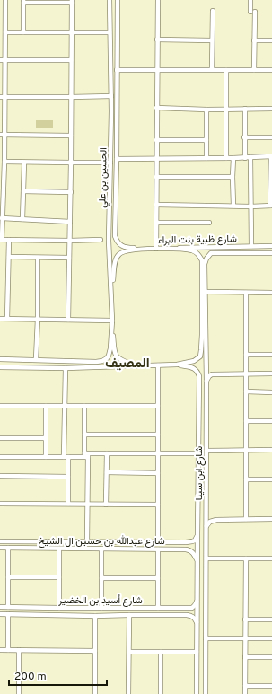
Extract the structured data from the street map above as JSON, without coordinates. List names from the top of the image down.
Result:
{
  "streets": {
    "street": [
      "الحسين بن علي",
      "شارع ظبية بنت البراء",
      "شارع ابن سينا",
      "شارع عبدالله بن حسين ال الشيخ",
      "شارع أسيد بن الخضير"
    ]
  },
  "crossings": [
    ["الحسين بن علي", "شارع ظبية بنت البراء"],
    ["الحسين بن علي", "شارع ابن سينا"],
    ["شارع ظبية بنت البراء", "شارع ابن سينا"]
  ],
  "districts": ["المصيف"],
  "scale_bar": "200 m"
}
